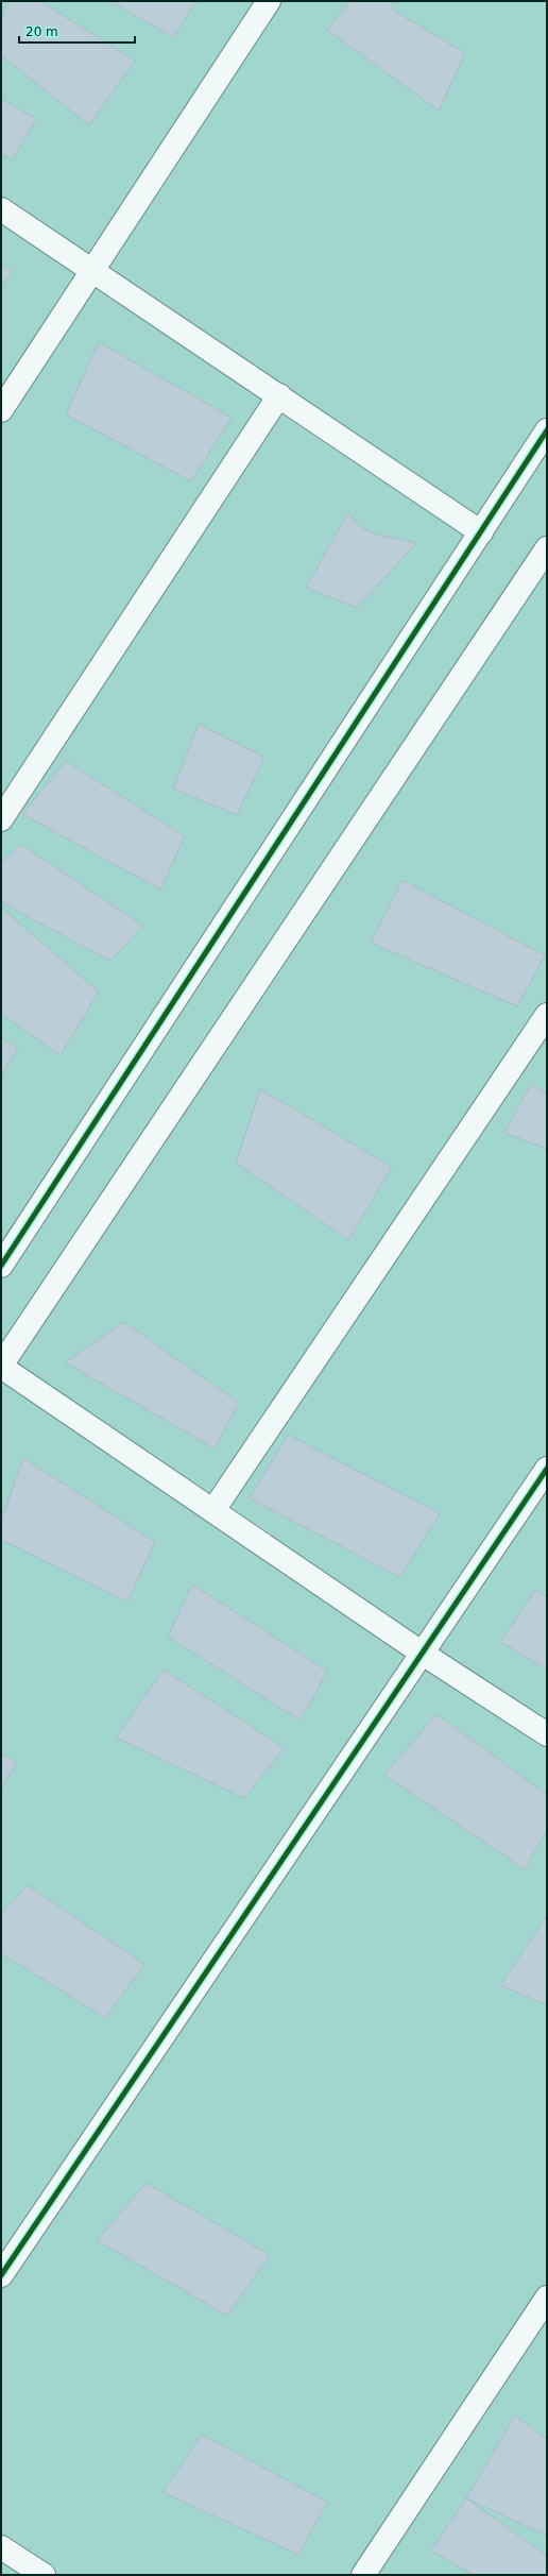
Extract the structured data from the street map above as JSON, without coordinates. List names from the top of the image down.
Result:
{
  "scale_bar": "20 m"
}
